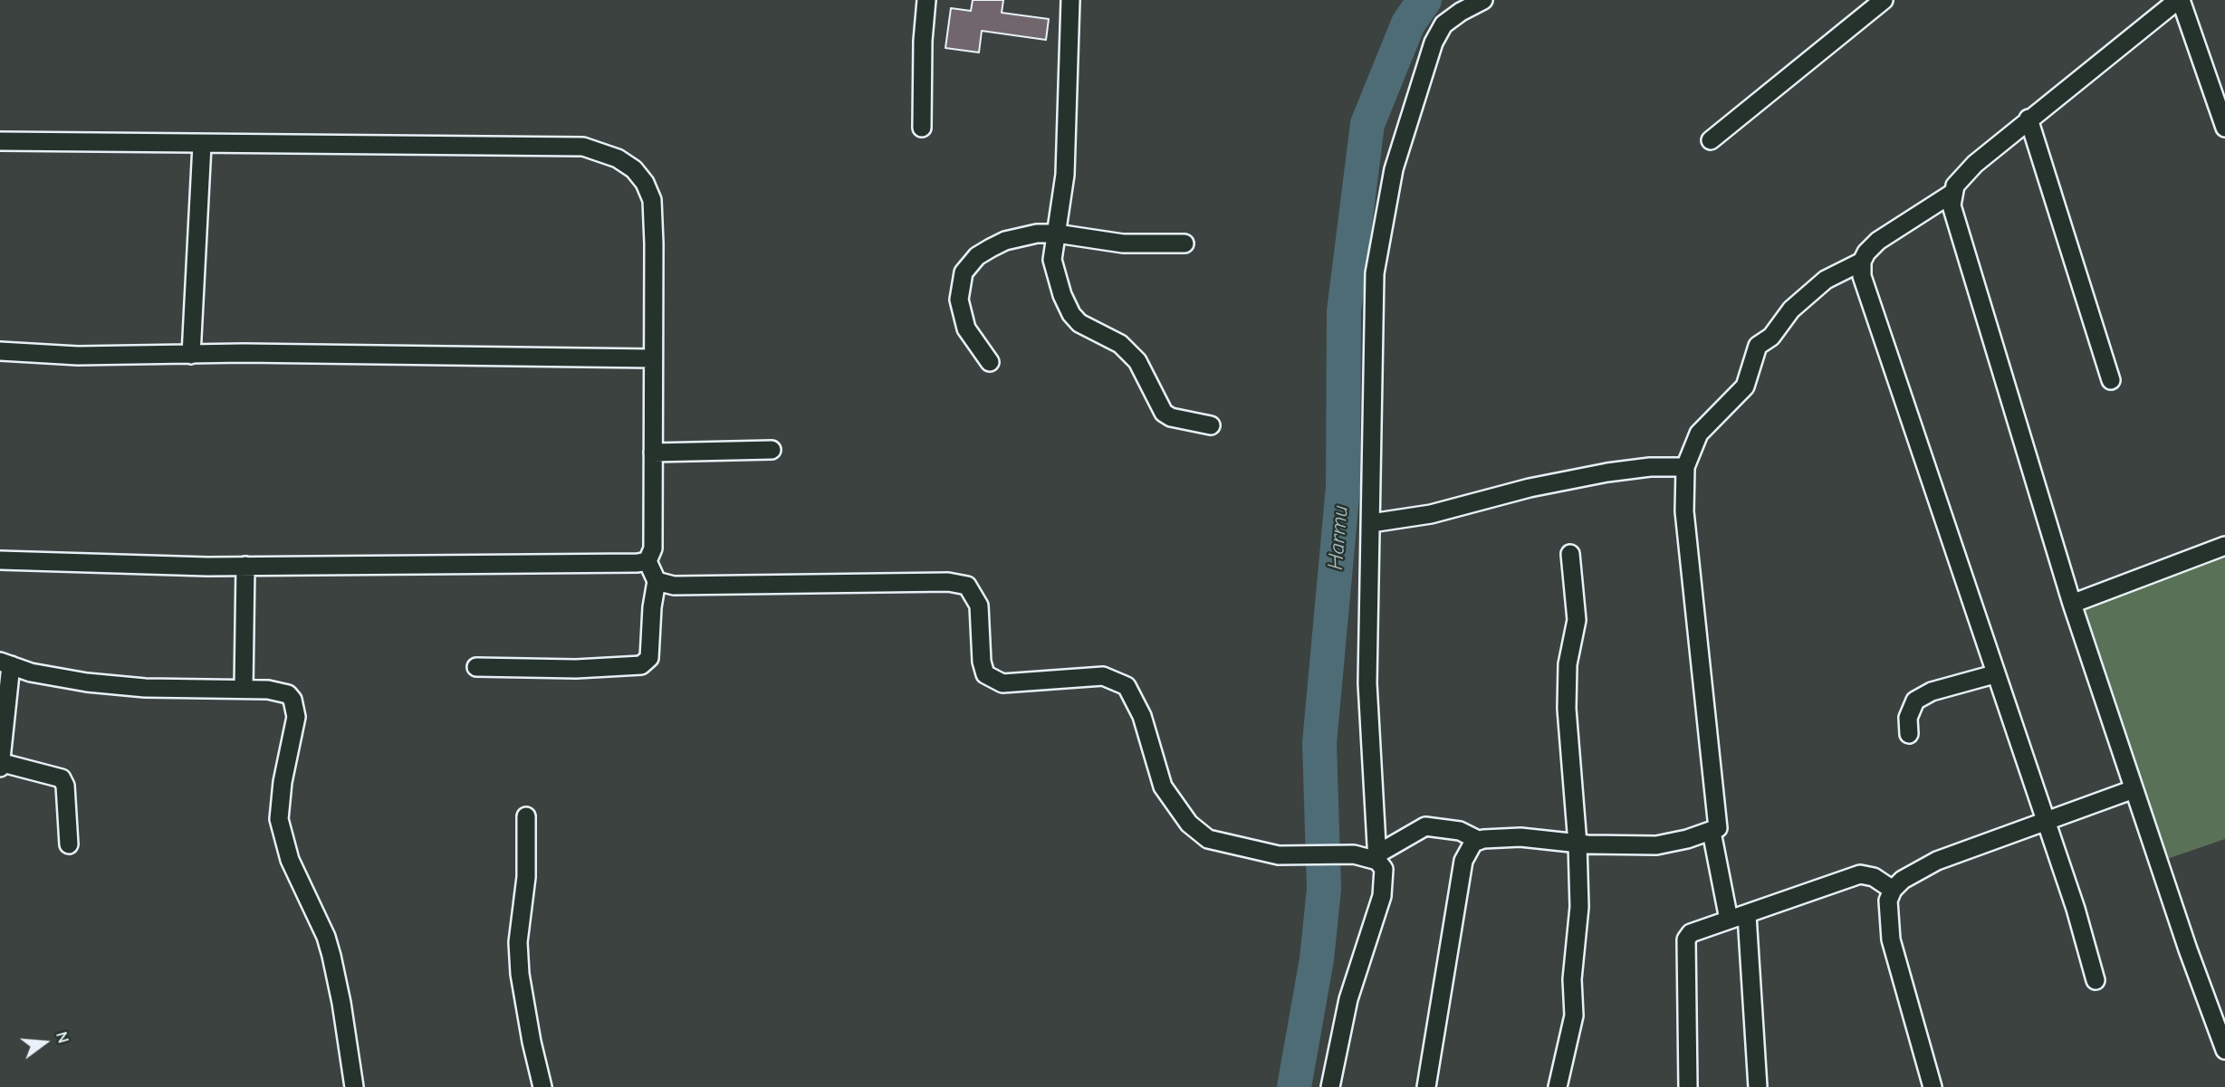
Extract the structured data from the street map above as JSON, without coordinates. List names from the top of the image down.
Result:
{
  "water": ["Harmu"],
  "north": "right"
}
